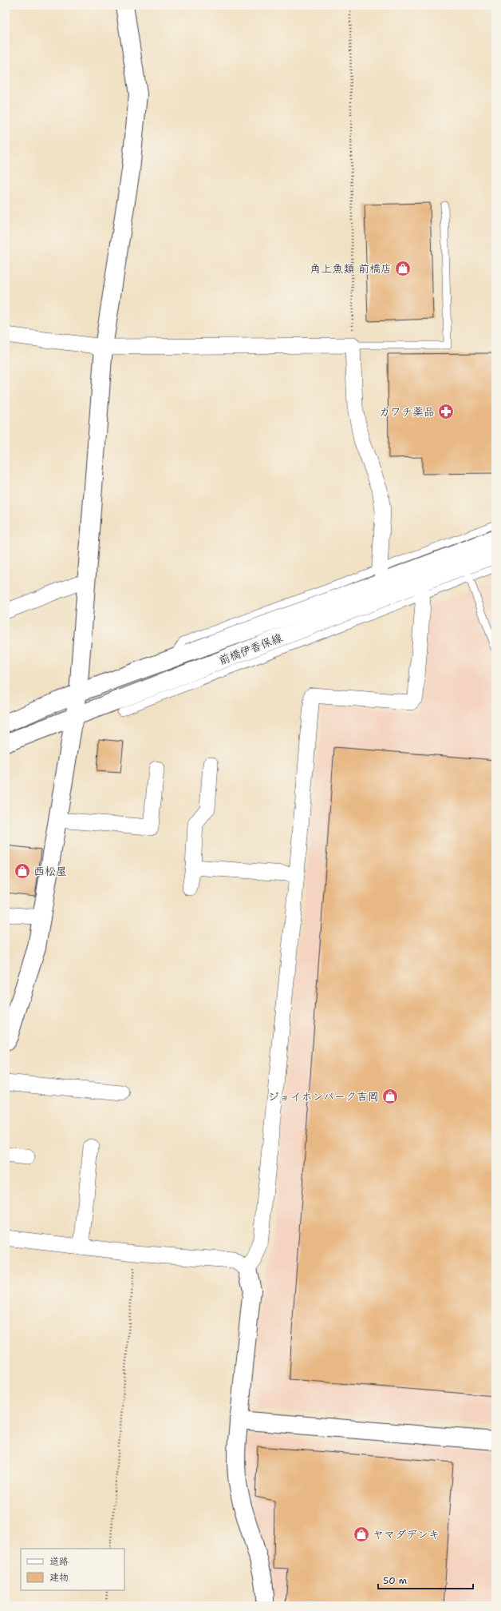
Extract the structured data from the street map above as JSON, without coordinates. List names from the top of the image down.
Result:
{
  "streets": {
    "street": ["前橋伊香保線"]
  },
  "places": {
    "shop": [
      "角上魚類 前橋店",
      "西松屋",
      "ジョイホンパーク吉岡",
      "ヤマダデンキ"
    ],
    "pharmacy": ["カワチ薬品"]
  },
  "legend": ["道路", "建物"],
  "scale_bar": "50 m"
}
